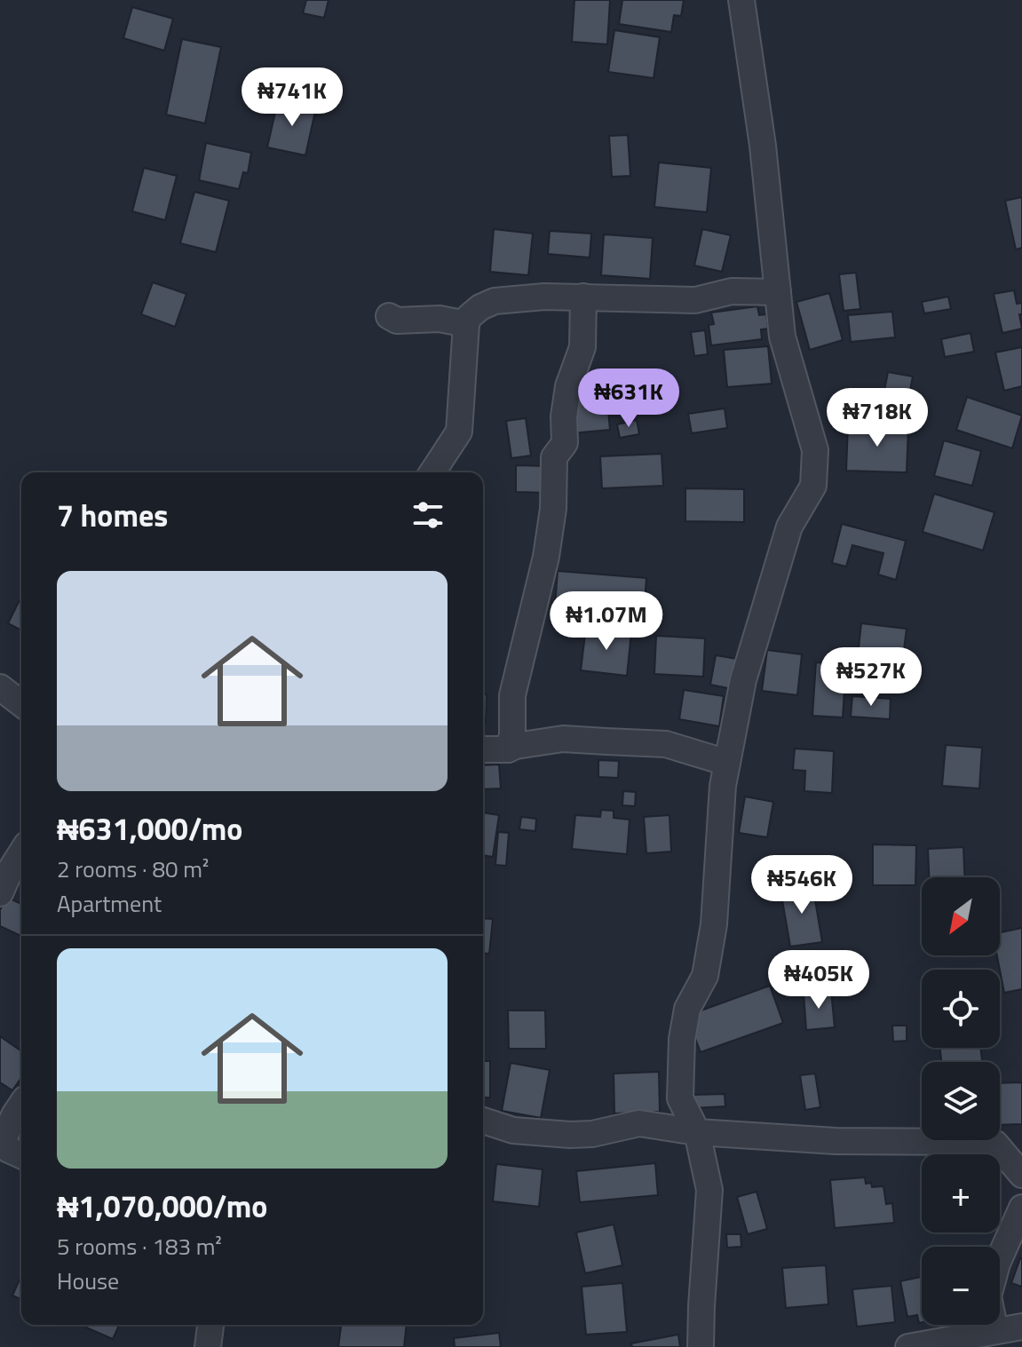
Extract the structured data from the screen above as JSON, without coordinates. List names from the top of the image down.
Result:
{
  "north": "bottom left",
  "page": {
    "price": [
      "₦741K",
      "₦631K",
      "₦718K",
      "₦1.07M",
      "₦527K",
      "₦546K",
      "₦405K"
    ],
    "heading": "7 homes",
    "list": [
      {
        "name": "₦631,000/mo",
        "note": "2 rooms · 80 m² · Apartment"
      },
      {
        "name": "₦1,070,000/mo",
        "note": "5 rooms · 183 m² · House"
      }
    ],
    "map_buttons": ["+", "−"]
  }
}
